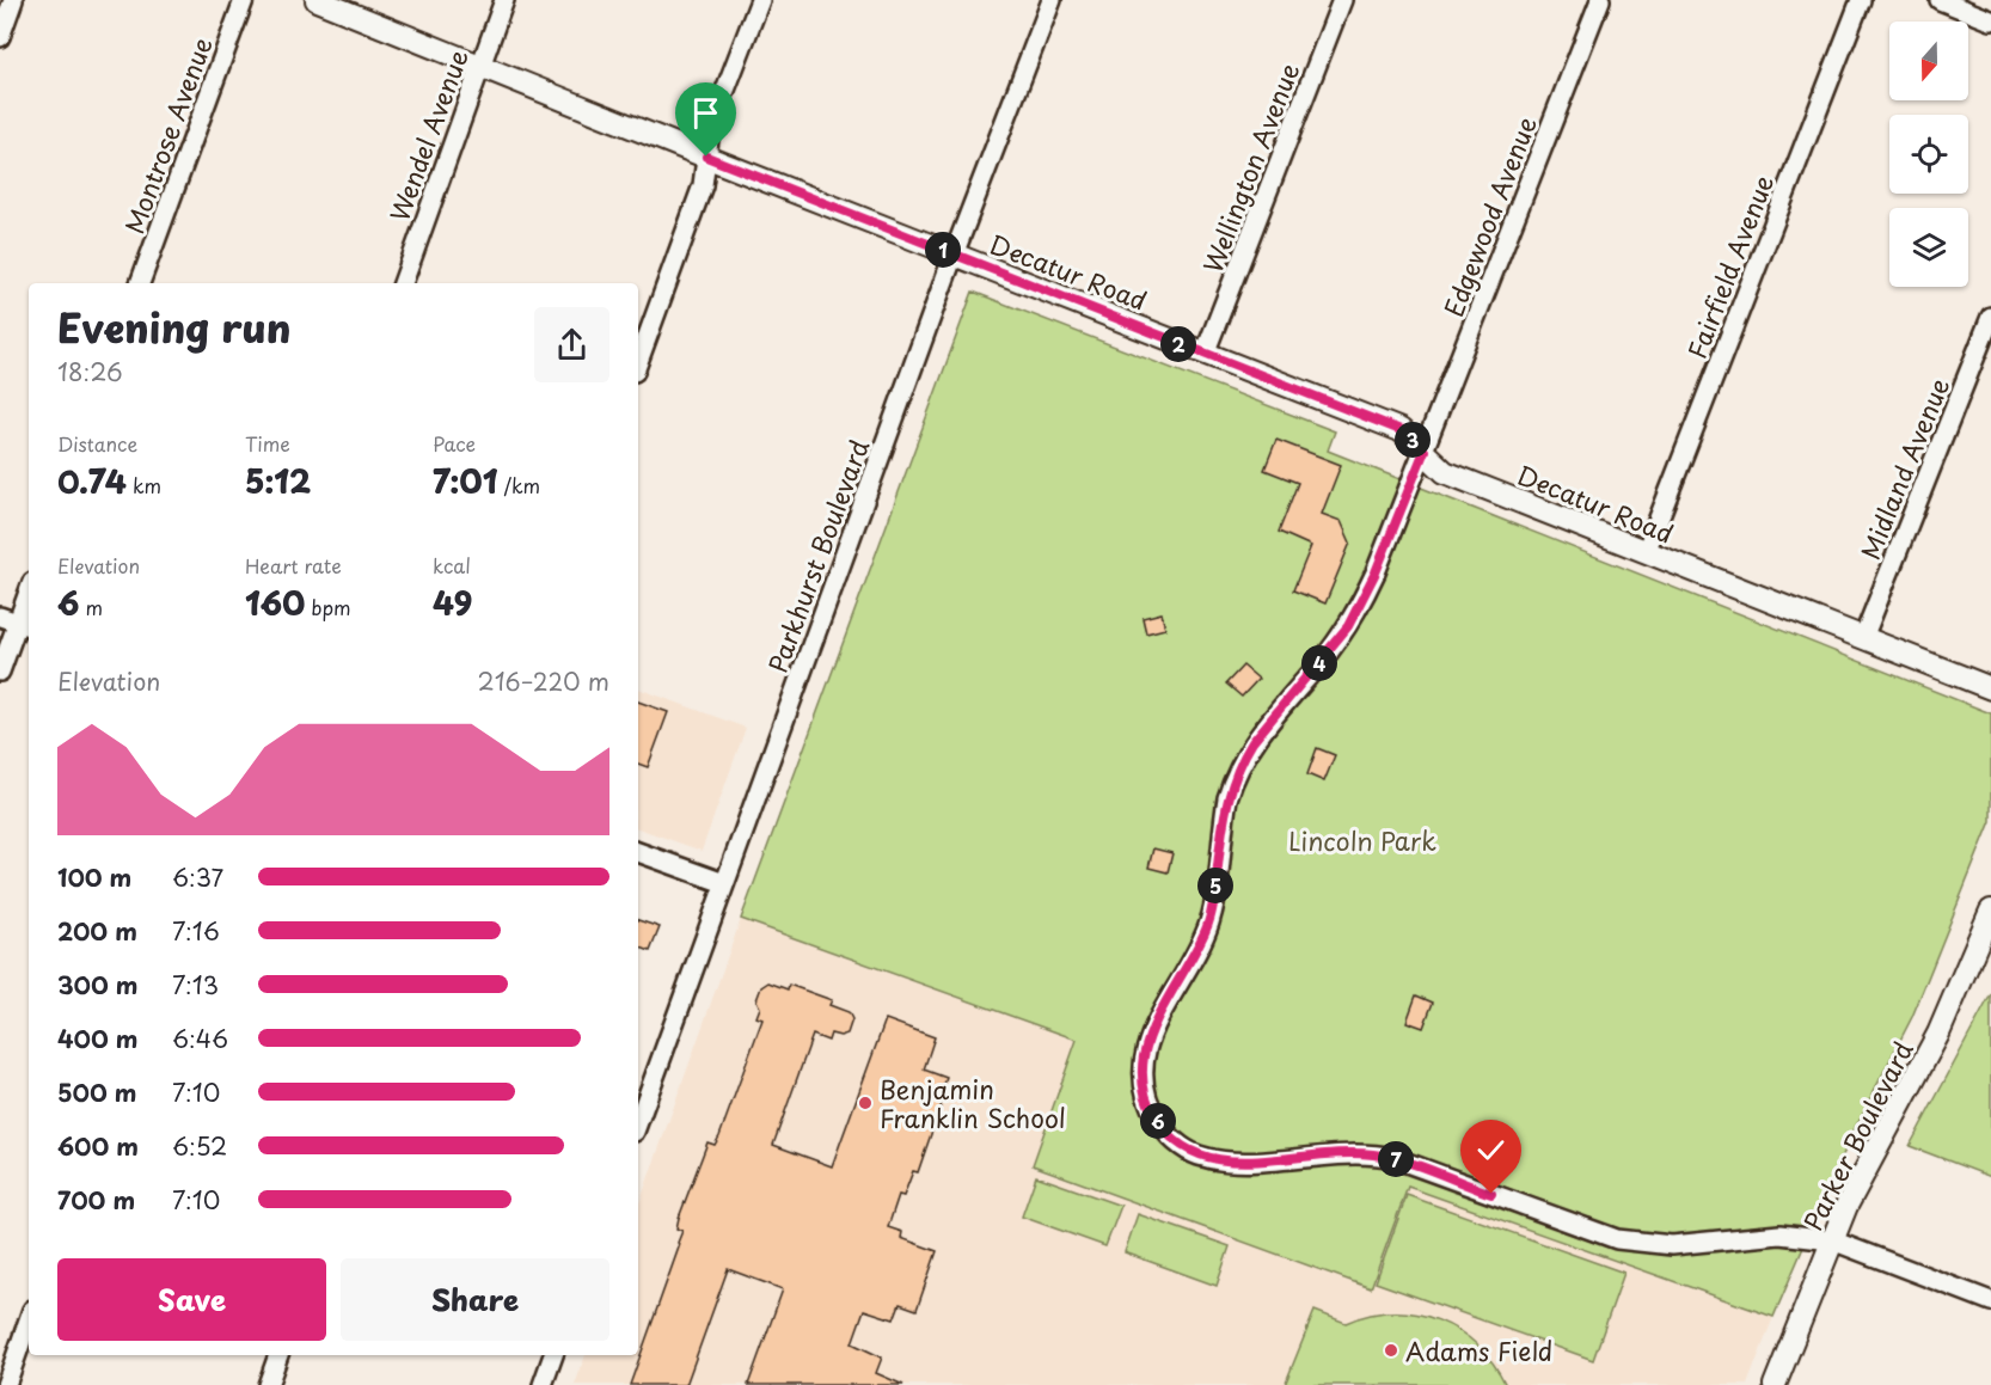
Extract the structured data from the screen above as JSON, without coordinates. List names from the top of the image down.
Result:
{
  "streets": {
    "street": [
      "Montrose Avenue",
      "Wendel Avenue",
      "Wellington Avenue",
      "Edgewood Avenue",
      "Fairfield Avenue",
      "Decatur Road",
      "Midland Avenue",
      "Parkhurst Boulevard",
      "Parker Boulevard"
    ]
  },
  "crossings": [
    ["Wendel Avenue", "Decatur Road"],
    ["Wellington Avenue", "Decatur Road"],
    ["Edgewood Avenue", "Decatur Road"],
    ["Edgewood Avenue", "Parker Boulevard"],
    ["Fairfield Avenue", "Decatur Road"],
    ["Decatur Road", "Midland Avenue"],
    ["Decatur Road", "Parkhurst Boulevard"]
  ],
  "parks": ["Lincoln Park"],
  "places": ["Benjamin Franklin School", "Adams Field"],
  "north": "bottom",
  "page": {
    "pins": [
      "1",
      "2",
      "3",
      "4",
      "5",
      "6",
      "7"
    ],
    "heading": ["Evening run", "18:26"],
    "stats": [
      ["Distance", "0.74 km"],
      ["Time", "5:12"],
      ["Pace", "7:01 /km"],
      ["Elevation", "6 m"],
      ["Heart rate", "160 bpm"],
      ["kcal", "49"]
    ],
    "chart": ["Elevation", "216–220 m"],
    "list": [
      {
        "name": "100 m",
        "note": "6:37"
      },
      {
        "name": "200 m",
        "note": "7:16"
      },
      {
        "name": "300 m",
        "note": "7:13"
      },
      {
        "name": "400 m",
        "note": "6:46"
      },
      {
        "name": "500 m",
        "note": "7:10"
      },
      {
        "name": "600 m",
        "note": "6:52"
      },
      {
        "name": "700 m",
        "note": "7:10"
      }
    ],
    "buttons": ["Save", "Share"]
  }
}
